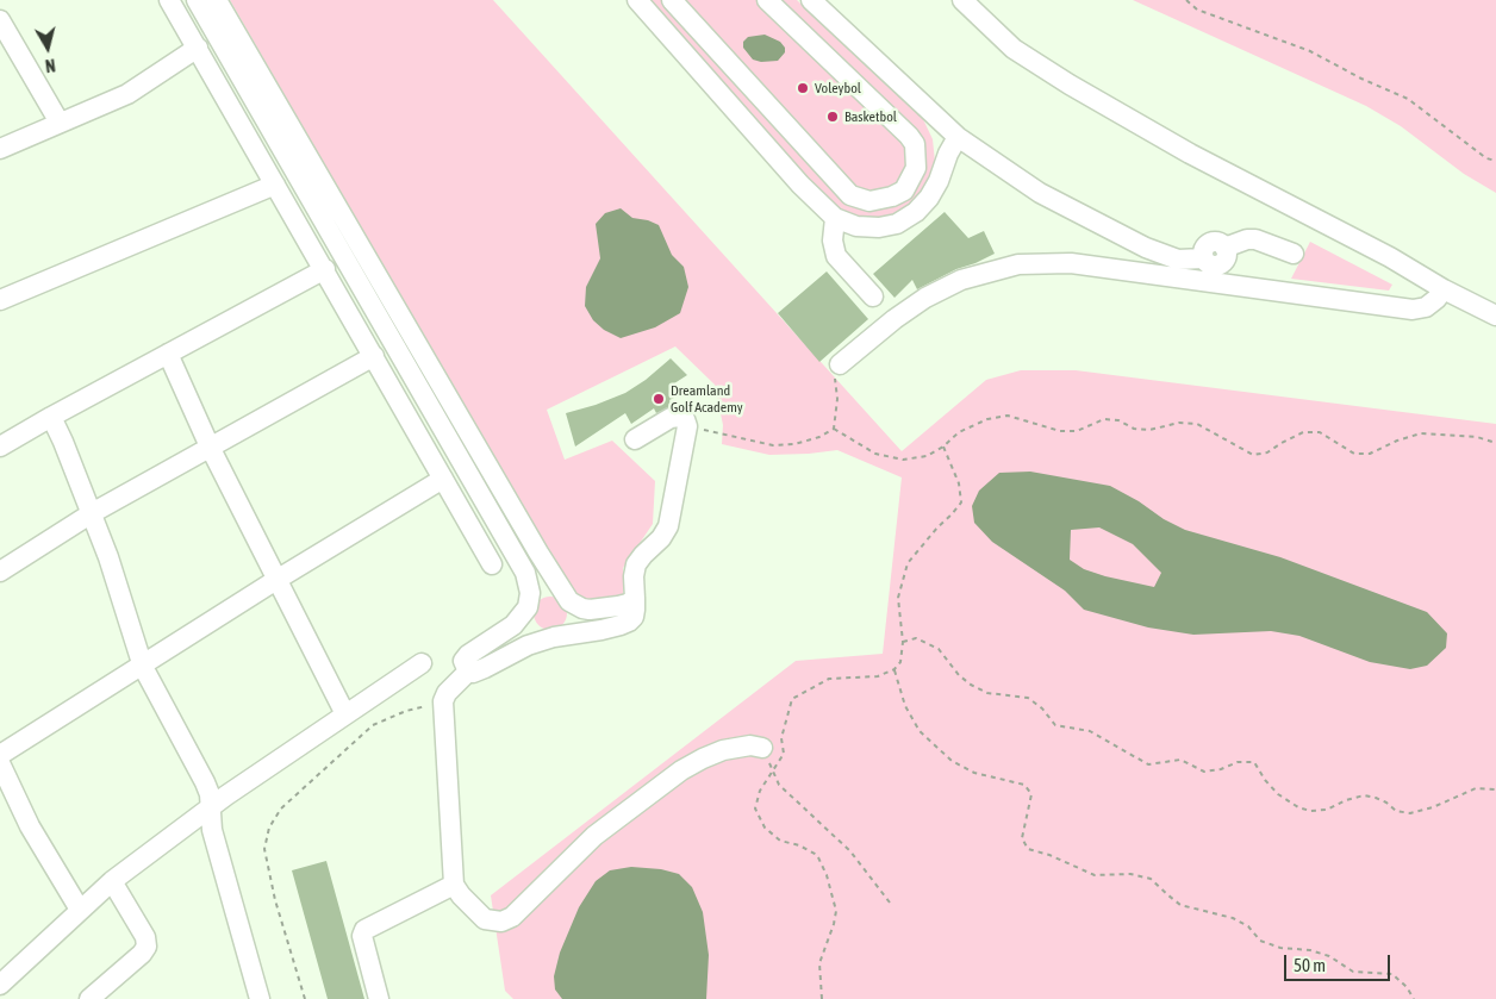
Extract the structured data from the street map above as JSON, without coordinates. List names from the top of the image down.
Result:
{
  "places": ["Voleybol", "Basketbol", "Dreamland Golf Academy"],
  "scale_bar": "50 m",
  "north": "bottom"
}
